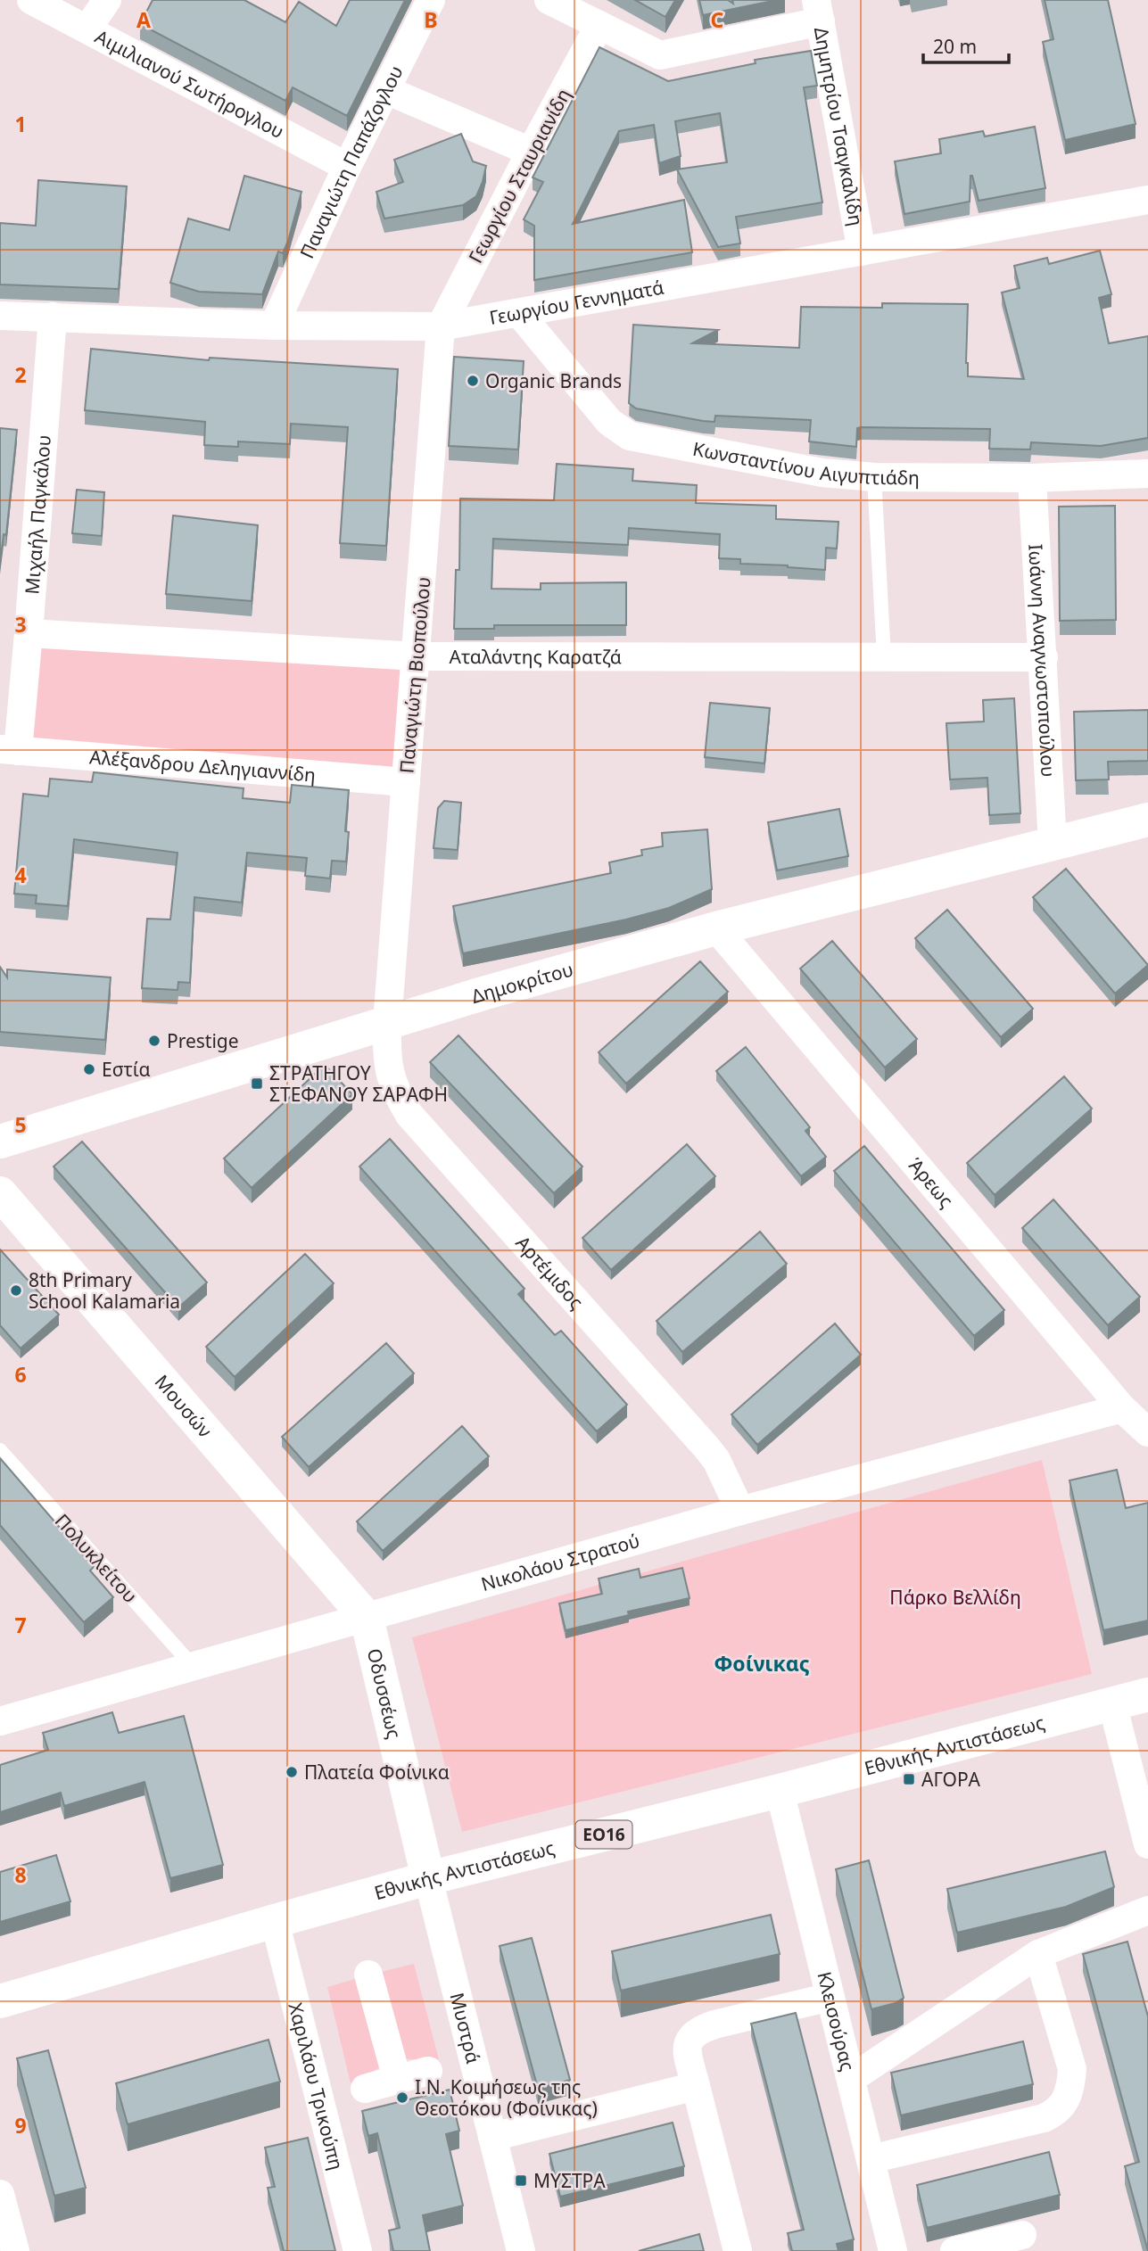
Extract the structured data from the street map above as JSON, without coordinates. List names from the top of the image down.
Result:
{
  "streets": {
    "main road": [
      "Δημοκρίτου",
      "Μουσών",
      "Οδυσσέως",
      "Εθνικής Αντιστάσεως",
      "ΕΟ16"
    ],
    "street": [
      "Αιμιλιανού Σωτήρογλου",
      "Δημητρίου Τσαγκαλίδη",
      "Παναγιώτη Παπάζογλου",
      "Γεωργίου Σταυριανίδη",
      "Γεωργίου Γεννηματά",
      "Κωνσταντίνου Αιγυπτιάδη",
      "Μιχαήλ Παγκάλου",
      "Αταλάντης Καρατζά",
      "Ιωάννη Αναγνωστοπούλου",
      "Παναγιώτη Βιοπούλου",
      "Αλέξανδρου Δεληγιαννίδη",
      "Άρεως",
      "Αρτέμιδος",
      "Νικολάου Στρατού",
      "Κλεισούρας",
      "Μυστρά",
      "Χαριλάου Τρικούπη"
    ],
    "lane": ["Πολυκλείτου"]
  },
  "crossings": [
    ["Αιμιλιανού Σωτήρογλου", "Παναγιώτη Παπάζογλου"],
    ["Δημητρίου Τσαγκαλίδη", "Γεωργίου Γεννηματά"],
    ["Παναγιώτη Παπάζογλου", "Γεωργίου Γεννηματά"],
    ["Γεωργίου Σταυριανίδη", "Γεωργίου Γεννηματά"],
    ["Γεωργίου Σταυριανίδη", "Παναγιώτη Βιοπούλου"],
    ["Γεωργίου Γεννηματά", "Κωνσταντίνου Αιγυπτιάδη"],
    ["Γεωργίου Γεννηματά", "Μιχαήλ Παγκάλου"],
    ["Γεωργίου Γεννηματά", "Παναγιώτη Βιοπούλου"],
    ["Κωνσταντίνου Αιγυπτιάδη", "Ιωάννη Αναγνωστοπούλου"],
    ["Μιχαήλ Παγκάλου", "Αταλάντης Καρατζά"],
    ["Μιχαήλ Παγκάλου", "Αλέξανδρου Δεληγιαννίδη"],
    ["Αταλάντης Καρατζά", "Ιωάννη Αναγνωστοπούλου"],
    ["Αταλάντης Καρατζά", "Παναγιώτη Βιοπούλου"],
    ["Ιωάννη Αναγνωστοπούλου", "Δημοκρίτου"],
    ["Παναγιώτη Βιοπούλου", "Αλέξανδρου Δεληγιαννίδη"],
    ["Παναγιώτη Βιοπούλου", "Δημοκρίτου"],
    ["Παναγιώτη Βιοπούλου", "Αρτέμιδος"],
    ["Δημοκρίτου", "Άρεως"],
    ["Δημοκρίτου", "Αρτέμιδος"],
    ["Άρεως", "Νικολάου Στρατού"],
    ["Αρτέμιδος", "Νικολάου Στρατού"],
    ["Μουσών", "Νικολάου Στρατού"],
    ["Μουσών", "Οδυσσέως"],
    ["Πολυκλείτου", "Νικολάου Στρατού"],
    ["Νικολάου Στρατού", "Οδυσσέως"],
    ["Οδυσσέως", "Εθνικής Αντιστάσεως"],
    ["Οδυσσέως", "Μυστρά"],
    ["Εθνικής Αντιστάσεως", "Κλεισούρας"],
    ["Εθνικής Αντιστάσεως", "Μυστρά"],
    ["Εθνικής Αντιστάσεως", "Χαριλάου Τρικούπη"]
  ],
  "districts": ["Φοίνικας"],
  "parks": ["Πάρκο Βελλίδη"],
  "places": {
    "other": [
      "Organic Brands",
      "Prestige",
      "Εστία",
      "8th Primary School Kalamaria",
      "Πλατεία Φοίνικα",
      "Ι.Ν. Κοιμήσεως της Θεοτόκου (Φοίνικας)"
    ],
    "transit": ["ΣΤΡΑΤΗΓΟΥ ΣΤΕΦΑΝΟΥ ΣΑΡΑΦΗ", "ΑΓΟΡΑ", "ΜΥΣΤΡΑ"]
  },
  "scale_bar": "20 m",
  "grid": {
    "columns": ["A", "B", "C"],
    "rows": [
      "1",
      "2",
      "3",
      "4",
      "5",
      "6",
      "7",
      "8",
      "9"
    ]
  }
}
